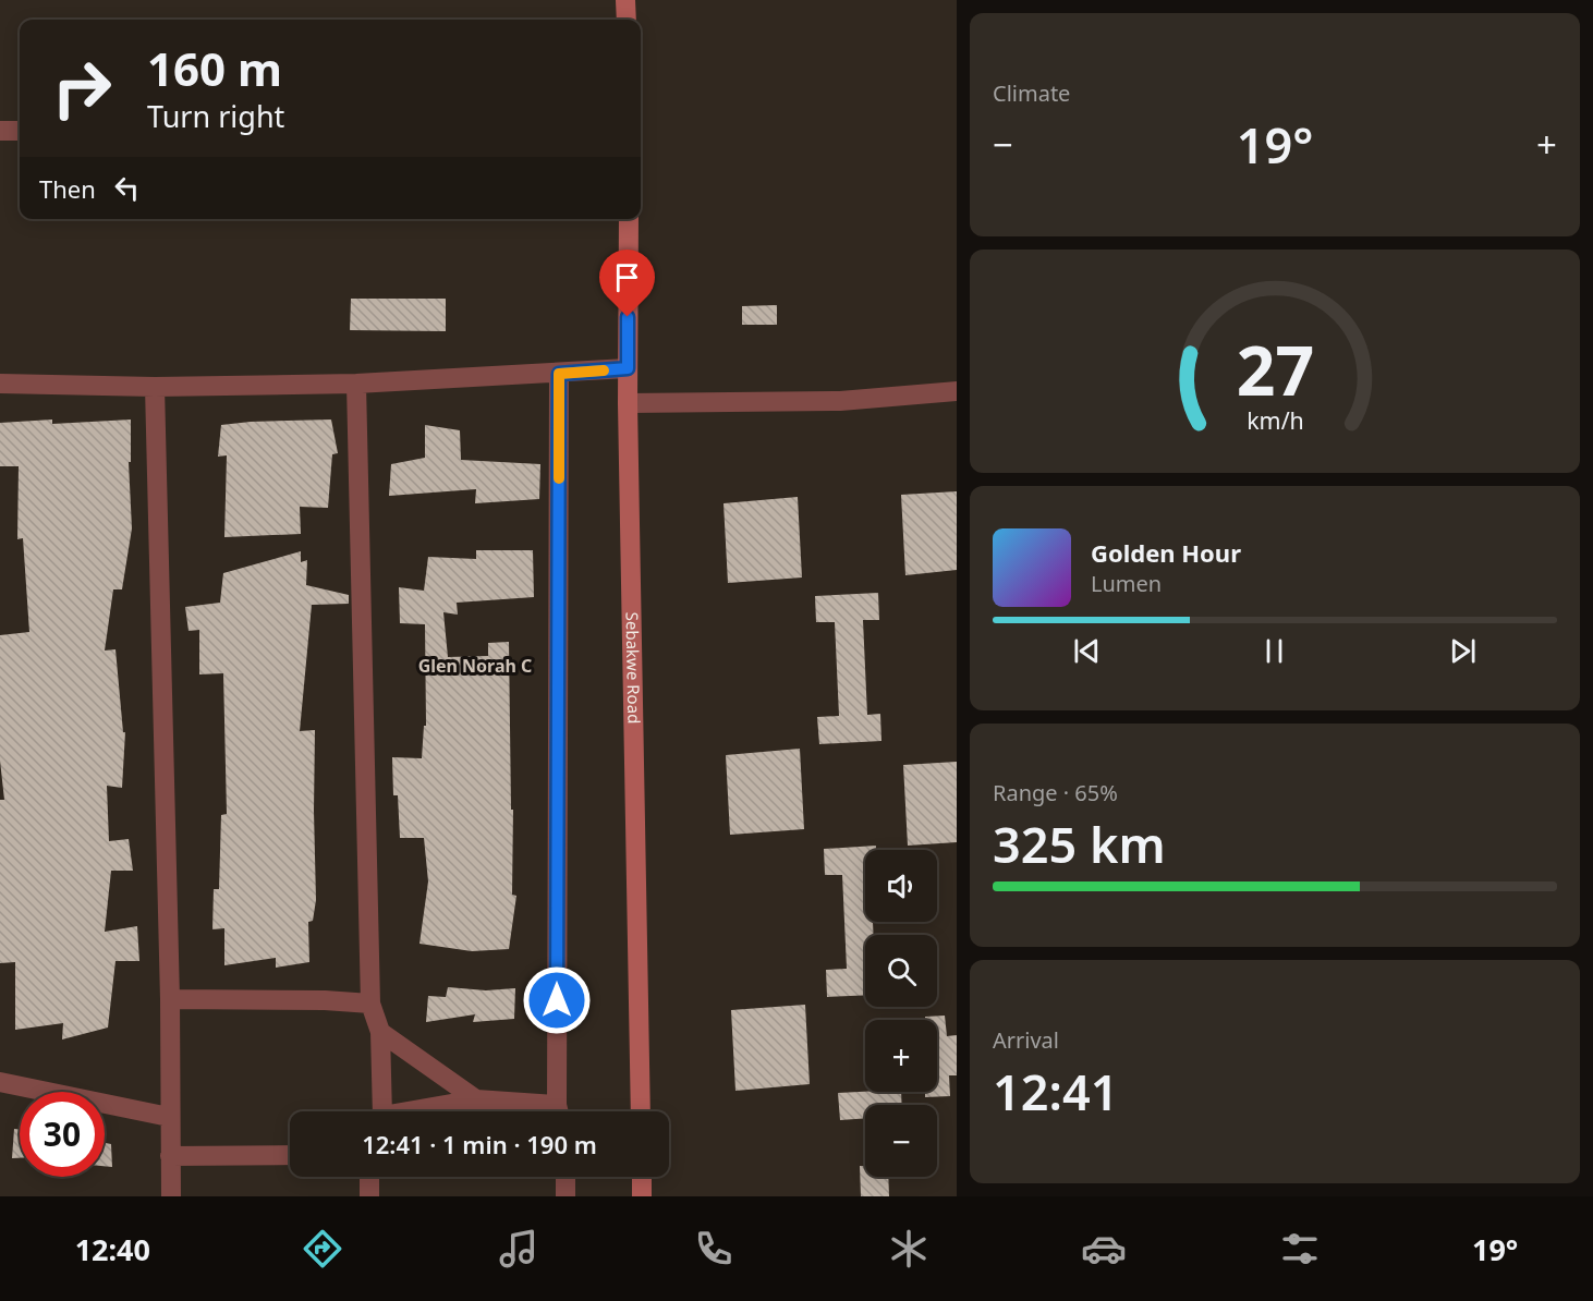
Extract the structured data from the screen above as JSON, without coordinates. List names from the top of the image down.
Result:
{
  "streets": {
    "street": ["Sebakwe Road"]
  },
  "districts": ["Glen Norah C"],
  "page": {
    "tile": [
      "Climate",
      ["Range · 65%", "325 km"],
      ["Arrival", "12:41"]
    ],
    "turn": ["160 m", "Turn right"],
    "heat": ["−", "19°", "+"],
    "then": "Then",
    "song": ["Golden Hour", "Lumen"],
    "map_buttons": ["+", "−"],
    "limit": "30",
    "trip": "12:41 · 1 min · 190 m",
    "tabs": ["12:40", "19°"],
    "gauge": ["27", "km/h"]
  }
}
